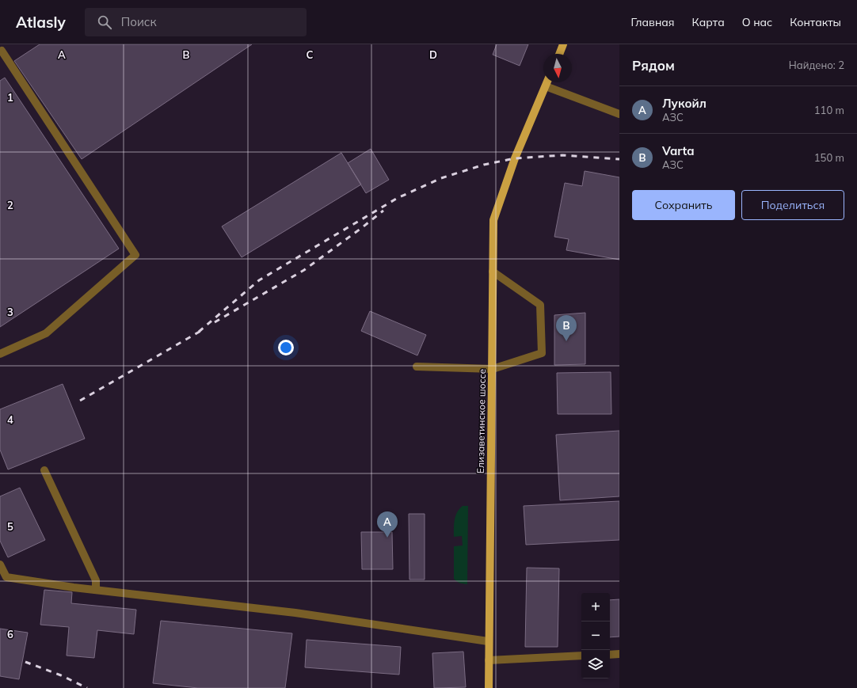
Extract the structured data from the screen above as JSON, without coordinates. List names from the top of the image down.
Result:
{
  "streets": {
    "main road": ["Елизаветинское шоссе"]
  },
  "north": "bottom",
  "page": {
    "header": "Atlasly",
    "search": "Поиск",
    "nav": [
      "Главная",
      "Карта",
      "О нас",
      "Контакты"
    ],
    "heading": ["Рядом", "Найдено: 2"],
    "list": [
      {
        "mark": "A",
        "name": "Лукойл",
        "note": "АЗС",
        "value": "110 m"
      },
      {
        "mark": "B",
        "name": "Varta",
        "note": "АЗС",
        "value": "150 m"
      }
    ],
    "buttons": ["Сохранить", "Поделиться"],
    "pins": ["B", "A"],
    "map_buttons": ["+", "−"]
  },
  "grid": {
    "columns": [
      "A",
      "B",
      "C",
      "D"
    ],
    "rows": [
      "1",
      "2",
      "3",
      "4",
      "5",
      "6"
    ]
  }
}
